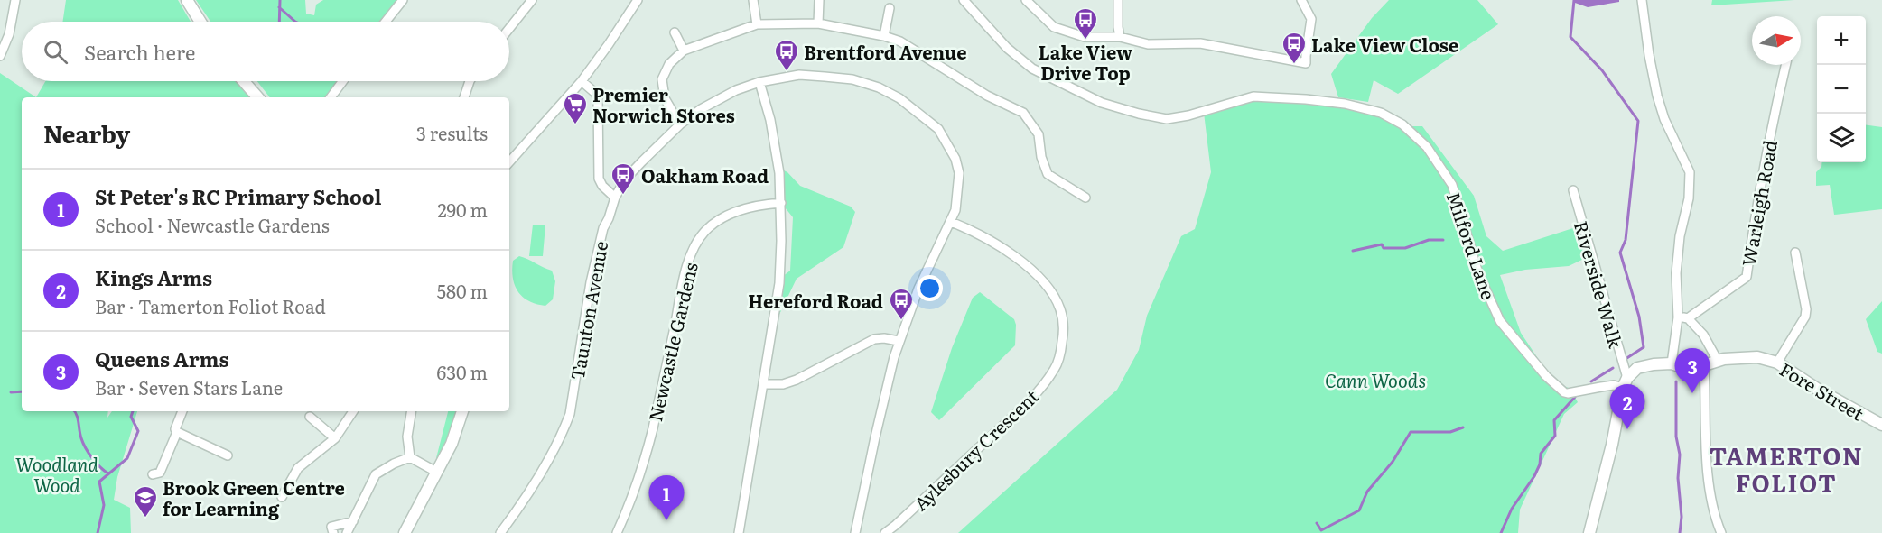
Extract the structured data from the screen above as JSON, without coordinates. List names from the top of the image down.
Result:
{
  "streets": {
    "street": [
      "Warleigh Road",
      "Milford Lane",
      "Riverside Walk",
      "Taunton Avenue",
      "Newcastle Gardens",
      "Fore Street",
      "Aylesbury Crescent"
    ]
  },
  "crossings": [
    ["Milford Lane", "Riverside Walk"],
    ["Milford Lane", "Fore Street"],
    ["Riverside Walk", "Fore Street"],
    ["Taunton Avenue", "Aylesbury Crescent"]
  ],
  "districts": ["TAMERTON FOLIOT"],
  "parks": ["Cann Woods", "Woodland Wood"],
  "places": {
    "bus stop": [
      "Lake View Drive Top",
      "Lake View Close",
      "Brentford Avenue",
      "Oakham Road",
      "Hereford Road"
    ],
    "supermarket": ["Premier Norwich Stores"],
    "school or university": ["Brook Green Centre for Learning"]
  },
  "north": "right",
  "page": {
    "map_buttons": ["+", "−"],
    "search": "Search here",
    "heading": ["Nearby", "3 results"],
    "list": [
      {
        "mark": "1",
        "name": "St Peter's RC Primary School",
        "note": "School · Newcastle Gardens",
        "value": "290 m"
      },
      {
        "mark": "2",
        "name": "Kings Arms",
        "note": "Bar · Tamerton Foliot Road",
        "value": "580 m"
      },
      {
        "mark": "3",
        "name": "Queens Arms",
        "note": "Bar · Seven Stars Lane",
        "value": "630 m"
      }
    ],
    "pins": ["3", "2", "1"]
  }
}
